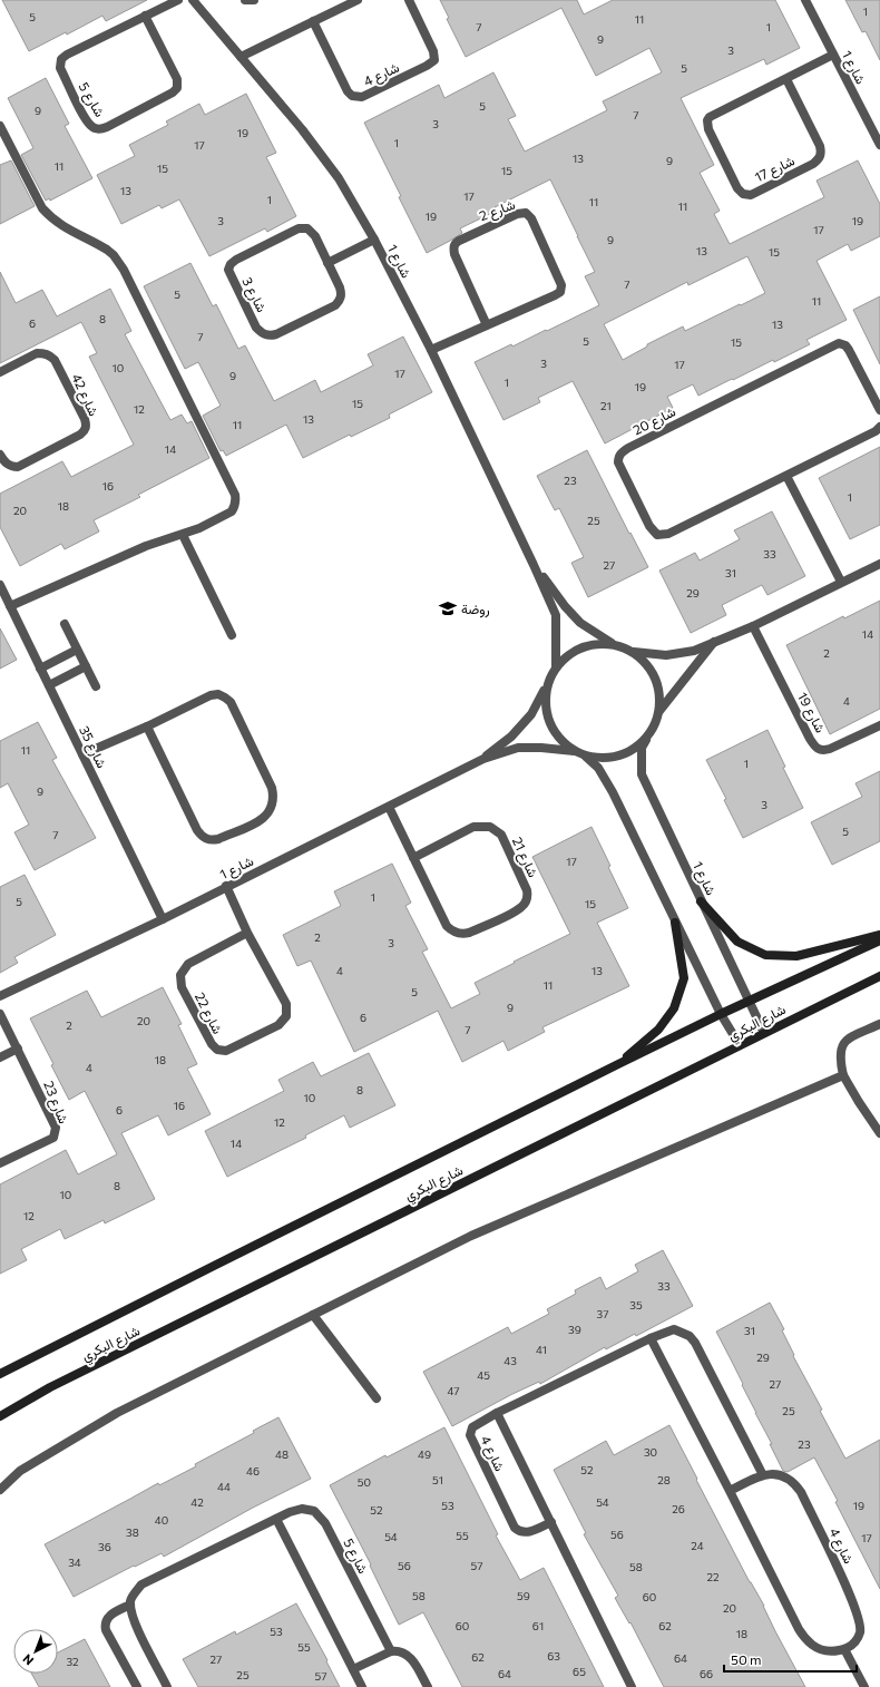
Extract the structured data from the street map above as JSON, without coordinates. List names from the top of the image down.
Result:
{
  "streets": {
    "main road": ["شارع البكري"],
    "street": [
      "شارع 1",
      "شارع 4",
      "شارع 5",
      "شارع 17",
      "شارع 2",
      "شارع 3",
      "شارع 42",
      "شارع 20",
      "شارع 19",
      "شارع 35",
      "شارع 21",
      "شارع 22",
      "شارع 23"
    ]
  },
  "crossings": [
    ["شارع 1", "شارع 17"],
    ["شارع 1", "شارع 2"],
    ["شارع 1", "شارع 35"],
    ["شارع 1", "شارع 21"],
    ["شارع 1", "شارع 22"],
    ["شارع 1", "شارع البكري"]
  ],
  "places": {
    "school or university": ["روضة"]
  },
  "house_numbers": [
    "1",
    "5",
    "11",
    "7",
    "1",
    "9",
    "3",
    "5",
    "5",
    "9",
    "7",
    "3",
    "19",
    "1",
    "17",
    "13",
    "9",
    "11",
    "15",
    "15",
    "13",
    "17",
    "1",
    "11",
    "11",
    "19",
    "3",
    "19",
    "17",
    "9",
    "13",
    "15",
    "7",
    "5",
    "11",
    "8",
    "6",
    "13",
    "7",
    "5",
    "15",
    "3",
    "17",
    "10",
    "17",
    "9",
    "1",
    "19",
    "15",
    "21",
    "12",
    "13",
    "11",
    "14",
    "23",
    "16",
    "1",
    "18",
    "20",
    "25",
    "33",
    "27",
    "31",
    "29",
    "14",
    "2",
    "4",
    "11",
    "1",
    "9",
    "3",
    "5",
    "7",
    "17",
    "1",
    "5",
    "15",
    "2",
    "3",
    "4",
    "13",
    "11",
    "5",
    "9",
    "6",
    "20",
    "2",
    "7",
    "18",
    "4",
    "8",
    "10",
    "16",
    "6",
    "12",
    "14",
    "8",
    "10",
    "12",
    "33",
    "35",
    "37",
    "39",
    "31",
    "41",
    "29",
    "43",
    "45",
    "27",
    "47",
    "25",
    "23",
    "30",
    "48",
    "49",
    "52",
    "46",
    "51",
    "28",
    "50",
    "44",
    "42",
    "54",
    "53",
    "19",
    "26",
    "52",
    "40",
    "38",
    "56",
    "55",
    "54",
    "17",
    "24",
    "36",
    "34",
    "56",
    "57",
    "58",
    "22",
    "58",
    "59",
    "60",
    "20",
    "60",
    "61",
    "62",
    "53",
    "18",
    "55",
    "63",
    "62",
    "64",
    "27",
    "32",
    "65",
    "64",
    "66",
    "25",
    "57"
  ],
  "scale_bar": "50 m",
  "north": "bottom left"
}
